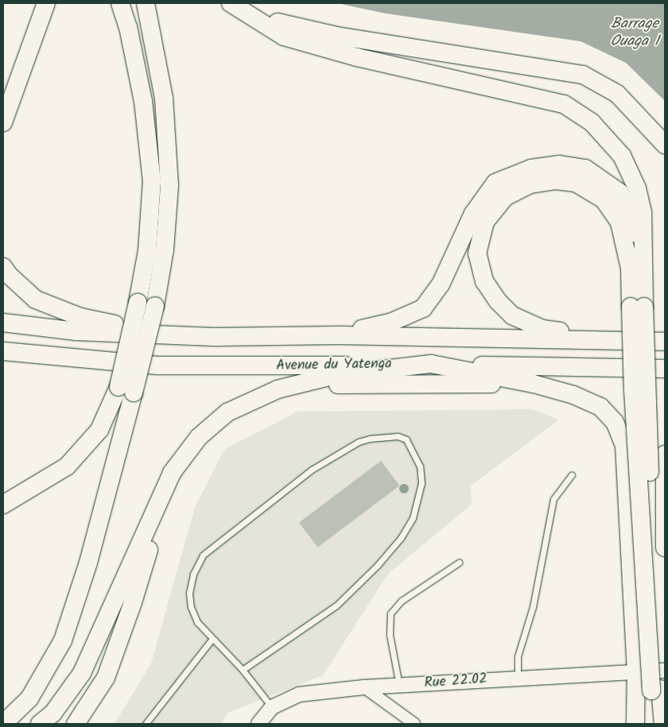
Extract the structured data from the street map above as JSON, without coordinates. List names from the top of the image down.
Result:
{
  "streets": {
    "main road": ["Avenue du Yatenga"],
    "street": ["Rue 22.02"]
  },
  "water": ["Barrage Ouaga 1"]
}
